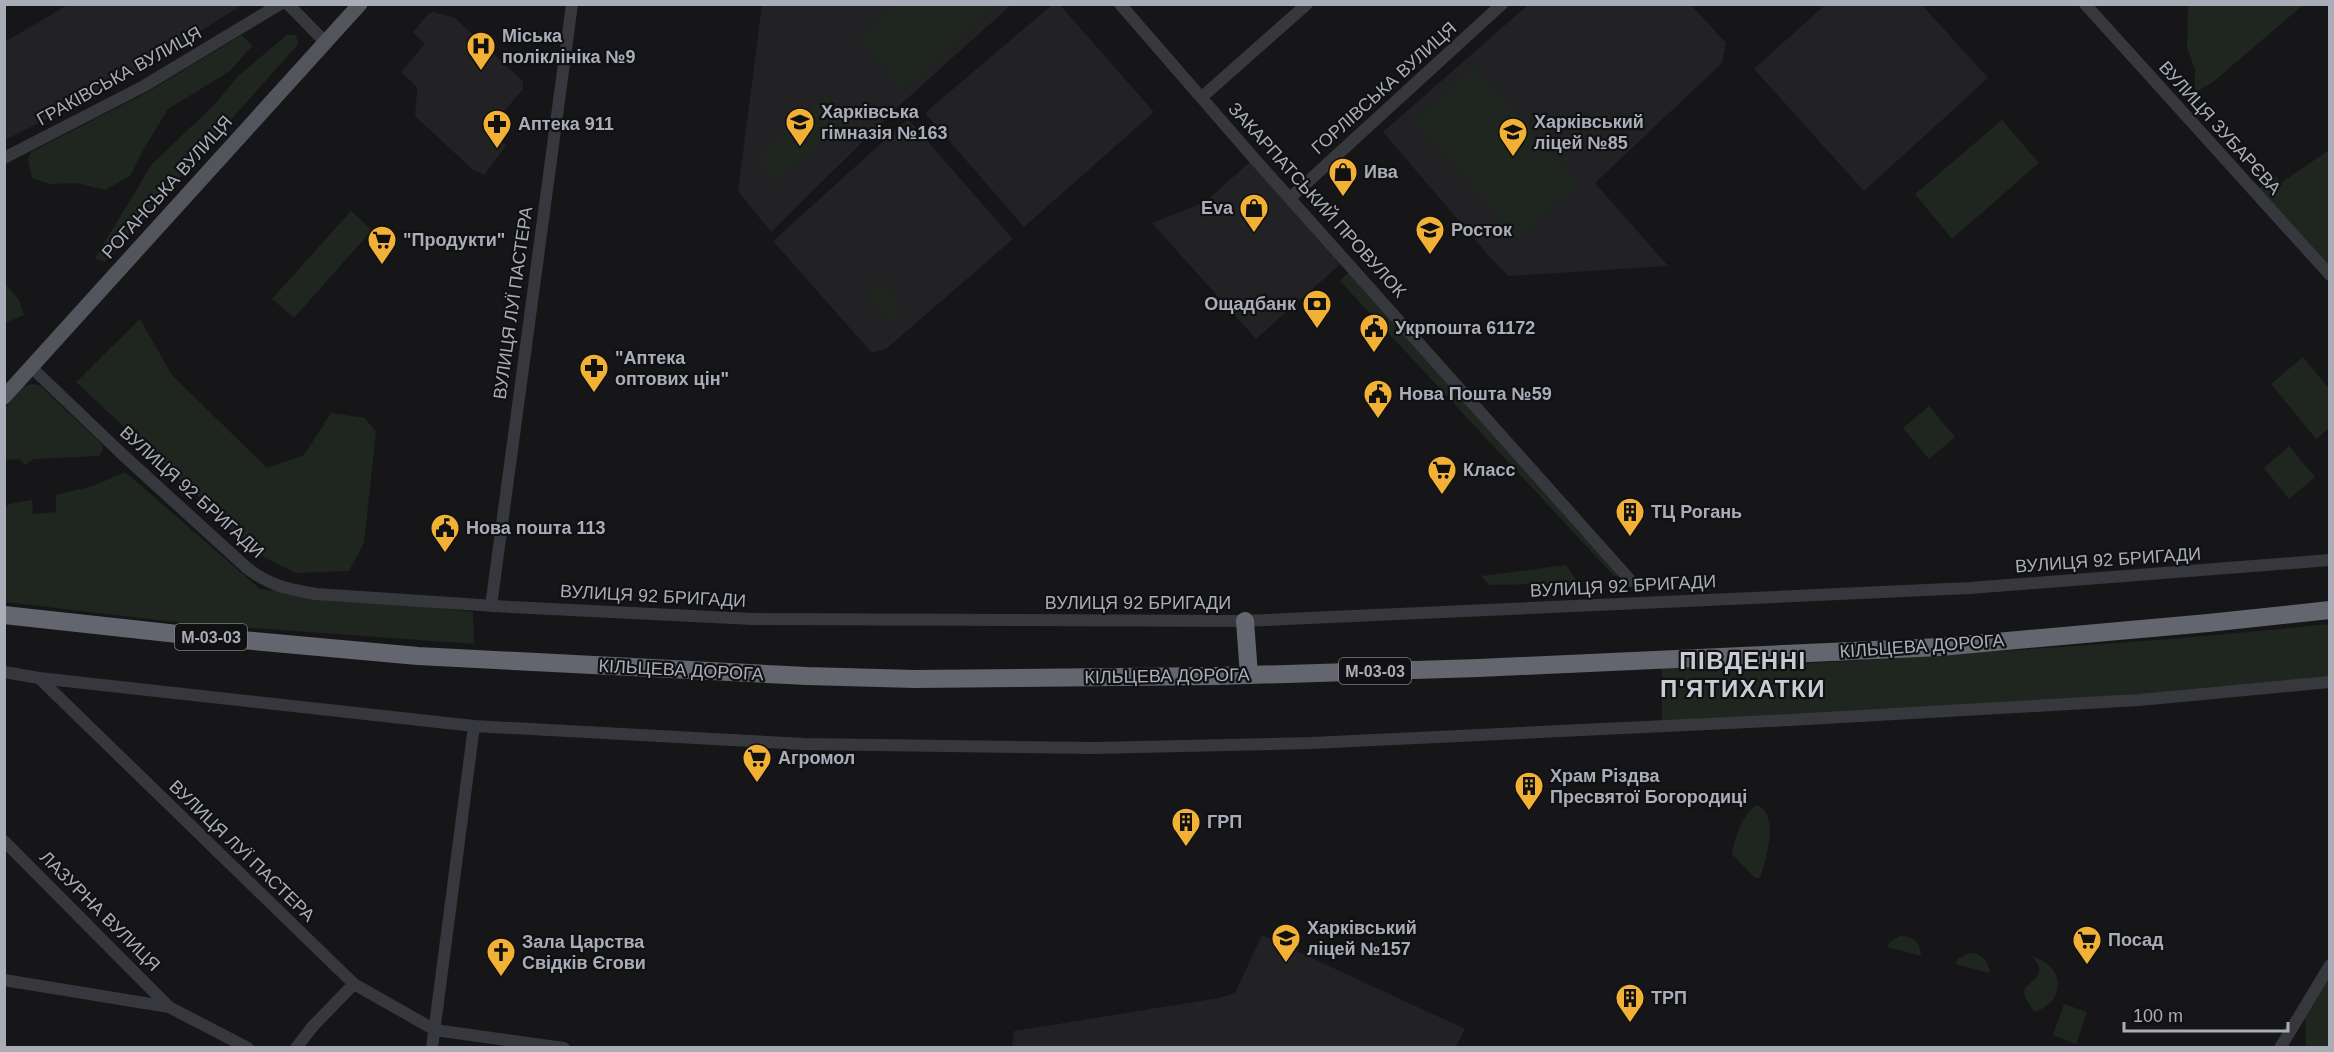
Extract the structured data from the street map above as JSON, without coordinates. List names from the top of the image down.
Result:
{
  "streets": {
    "highway": ["М-03-03", "КІЛЬЦЕВА ДОРОГА"],
    "main road": ["РОГАНСЬКА ВУЛИЦЯ"],
    "street": [
      "ГРАКІВСЬКА ВУЛИЦЯ",
      "ГОРЛІВСЬКА ВУЛИЦЯ",
      "ВУЛИЦЯ ЗУБАРЄВА",
      "ЗАКАРПАТСЬКИЙ ПРОВУЛОК",
      "ВУЛИЦЯ ЛУЇ ПАСТЕРА",
      "ВУЛИЦЯ 92 БРИГАДИ",
      "ЛАЗУРНА ВУЛИЦЯ"
    ]
  },
  "crossings": [
    ["ГОРЛІВСЬКА ВУЛИЦЯ", "ЗАКАРПАТСЬКИЙ ПРОВУЛОК"],
    ["РОГАНСЬКА ВУЛИЦЯ", "ВУЛИЦЯ 92 БРИГАДИ"],
    ["ВУЛИЦЯ ЛУЇ ПАСТЕРА", "ВУЛИЦЯ 92 БРИГАДИ"]
  ],
  "districts": ["ПІВДЕННІ П'ЯТИХАТКИ"],
  "places": {
    "hospital": ["Міська поліклініка №9"],
    "school or university": [
      "Харківська гімназія №163",
      "Харківський ліцей №85",
      "Росток",
      "Харківський ліцей №157"
    ],
    "pharmacy": ["Аптека 911", "\"Аптека оптових цін\""],
    "shop": ["Ива", "Eva"],
    "supermarket": [
      "\"Продукти\"",
      "Класс",
      "Агромол",
      "Посад"
    ],
    "bank": ["Ощадбанк"],
    "public building": ["Укрпошта 61172", "Нова Пошта №59", "Нова пошта 113"],
    "building": [
      "ТЦ Рогань",
      "Храм Різдва Пресвятої Богородиці",
      "ГРП",
      "ТРП"
    ],
    "church": ["Зала Царства Свідків Єгови"]
  },
  "scale_bar": "100 m"
}
